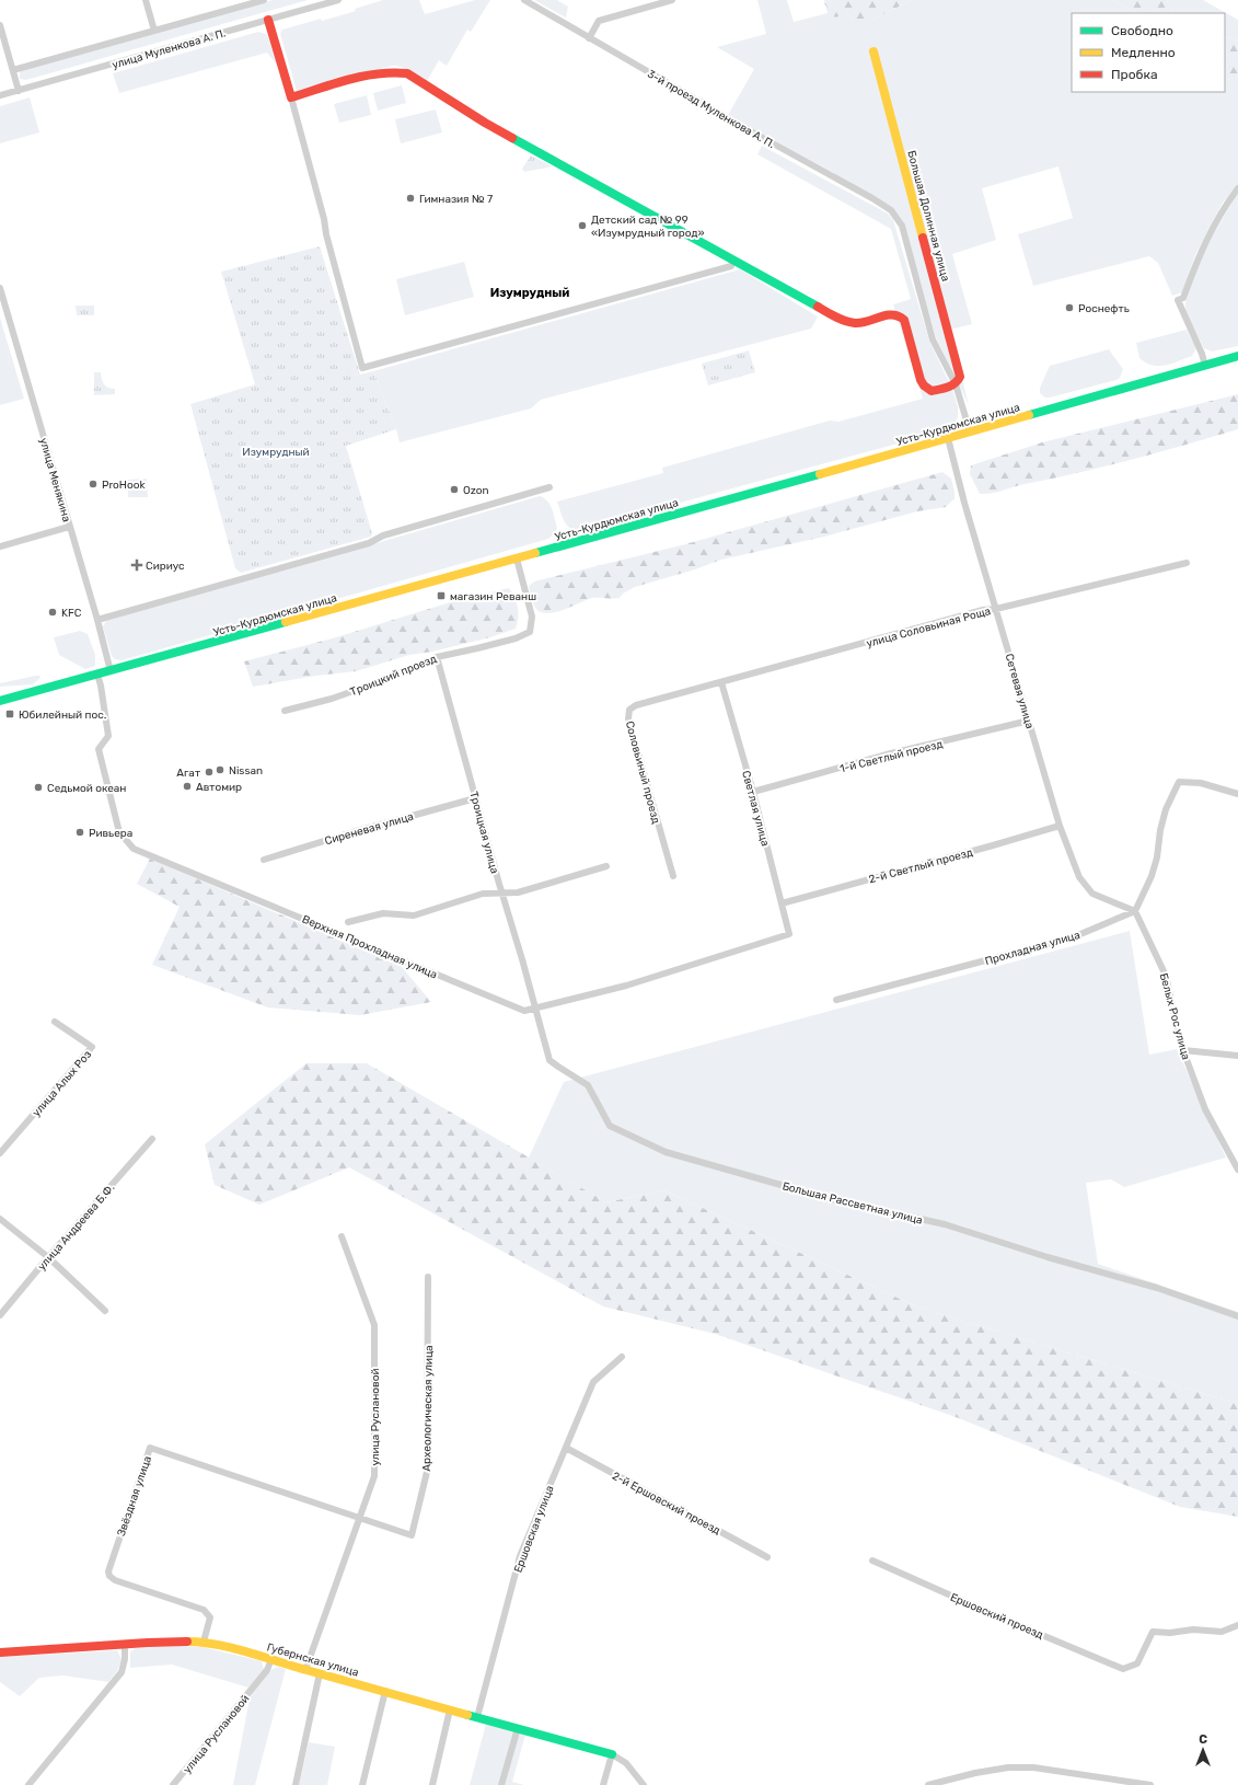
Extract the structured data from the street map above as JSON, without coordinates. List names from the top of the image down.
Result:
{
  "streets": {
    "street": [
      "улица Муленкова А. П.",
      "3-й проезд Муленкова А. П.",
      "Большая Долинная улица",
      "Усть-Курдюмская улица",
      "улица Менякина",
      "улица Соловьиная Роща",
      "Троицкий проезд",
      "Сетевая улица",
      "1-й Светлый проезд",
      "Соловьиный проезд",
      "Светлая улица",
      "Сиреневая улица",
      "Троицкая улица",
      "2-й Светлый проезд",
      "Верхняя Прохладная улица",
      "Прохладная улица",
      "Белых Рос улица",
      "улица Алых Роз",
      "Большая Рассветная улица",
      "улица Андреева Б.Ф.",
      "Археологическая улица",
      "улица Руслановой",
      "Звёздная улица",
      "2-й Ершовский проезд",
      "Ершовская улица",
      "Ершовский проезд",
      "Губернская улица"
    ]
  },
  "crossings": [
    ["3-й проезд Муленкова А. П.", "Большая Долинная улица"],
    ["Большая Долинная улица", "Усть-Курдюмская улица"],
    ["Усть-Курдюмская улица", "улица Менякина"],
    ["Усть-Курдюмская улица", "Троицкий проезд"],
    ["Усть-Курдюмская улица", "Сетевая улица"],
    ["Усть-Курдюмская улица", "Верхняя Прохладная улица"],
    ["улица Соловьиная Роща", "Сетевая улица"],
    ["улица Соловьиная Роща", "Соловьиный проезд"],
    ["улица Соловьиная Роща", "Светлая улица"],
    ["Троицкий проезд", "Троицкая улица"],
    ["Сетевая улица", "1-й Светлый проезд"],
    ["Сетевая улица", "2-й Светлый проезд"],
    ["Сетевая улица", "Прохладная улица"],
    ["Сетевая улица", "Белых Рос улица"],
    ["1-й Светлый проезд", "Светлая улица"],
    ["Соловьиный проезд", "Светлая улица"],
    ["Светлая улица", "2-й Светлый проезд"],
    ["Светлая улица", "Верхняя Прохладная улица"],
    ["Сиреневая улица", "Троицкая улица"],
    ["Троицкая улица", "Верхняя Прохладная улица"],
    ["Троицкая улица", "Большая Рассветная улица"],
    ["Верхняя Прохладная улица", "Большая Рассветная улица"],
    ["Прохладная улица", "Белых Рос улица"],
    ["Археологическая улица", "улица Руслановой"],
    ["Археологическая улица", "Звёздная улица"],
    ["улица Руслановой", "Звёздная улица"],
    ["улица Руслановой", "Губернская улица"],
    ["Звёздная улица", "Губернская улица"],
    ["2-й Ершовский проезд", "Ершовская улица"],
    ["Ершовская улица", "Губернская улица"]
  ],
  "districts": ["Изумрудный"],
  "parks": ["Изумрудный"],
  "places": {
    "other": [
      "Гимназия № 7",
      "Детский сад № 99 «Изумрудный город»",
      "Роснефть",
      "ProHook",
      "Ozon",
      "KFC",
      "Nissan",
      "Агат",
      "Автомир",
      "Седьмой океан",
      "Ривьера"
    ],
    "health": ["Сириус"],
    "transit": ["магазин Реванш", "Юбилейный пос."]
  },
  "legend": ["Свободно", "Медленно", "Пробка"],
  "north": "top"
}
